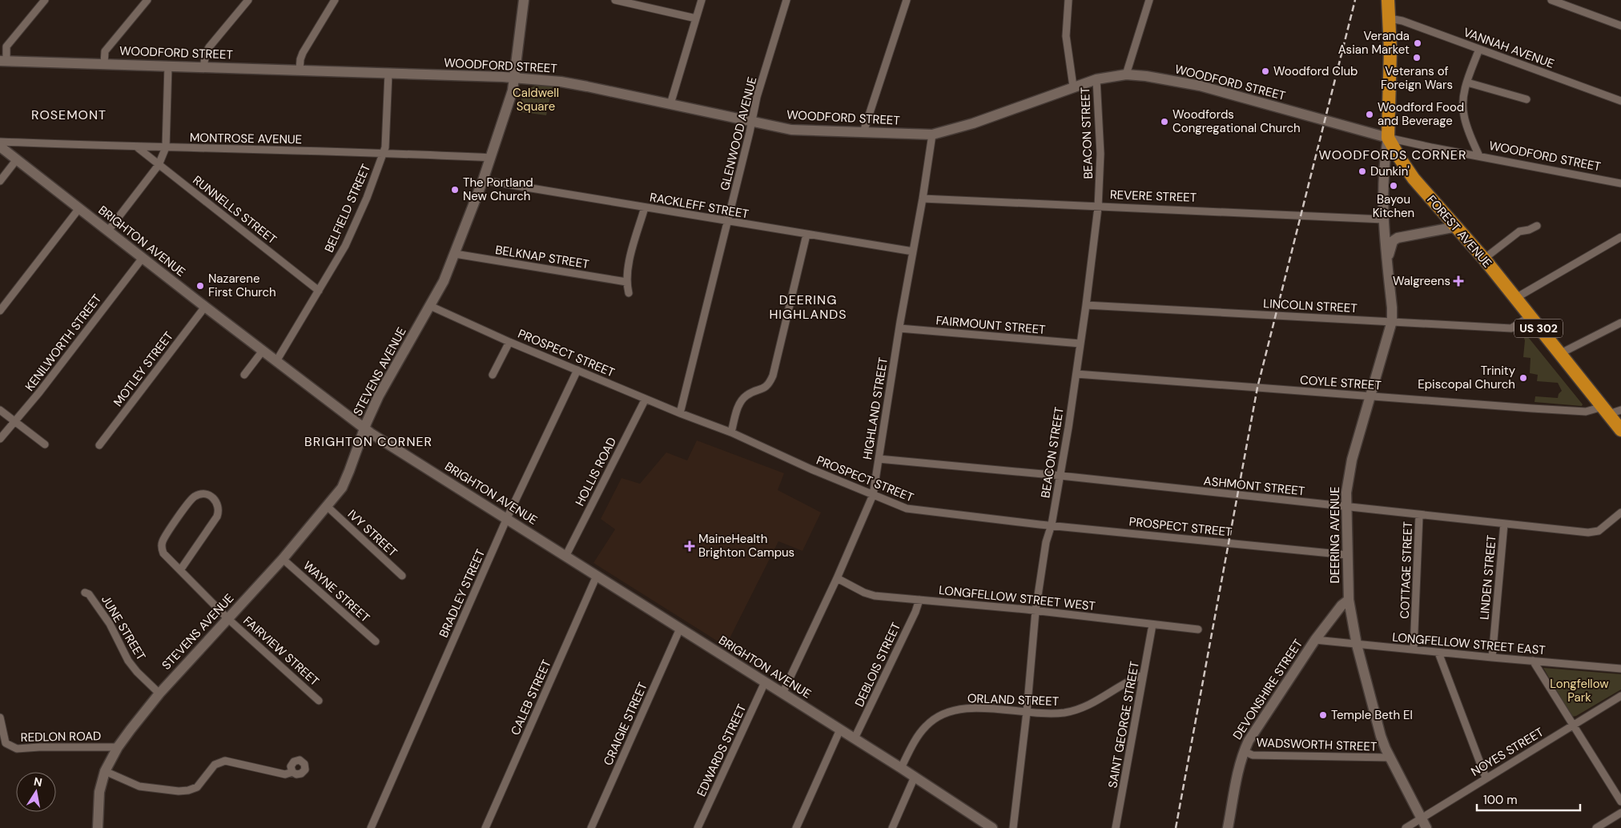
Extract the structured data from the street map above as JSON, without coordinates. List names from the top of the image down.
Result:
{
  "streets": {
    "highway": ["FOREST AVENUE", "US 302"],
    "main road": [
      "WOODFORD STREET",
      "BRIGHTON AVENUE",
      "STEVENS AVENUE",
      "DEERING AVENUE",
      "DEVONSHIRE STREET"
    ],
    "street": [
      "VANNAH AVENUE",
      "BEACON STREET",
      "GLENWOOD AVENUE",
      "MONTROSE AVENUE",
      "REVERE STREET",
      "RACKLEFF STREET",
      "BELFIELD STREET",
      "RUNNELLS STREET",
      "BELKNAP STREET",
      "LINCOLN STREET",
      "FAIRMOUNT STREET",
      "KENILWORTH STREET",
      "PROSPECT STREET",
      "MOTLEY STREET",
      "COYLE STREET",
      "HIGHLAND STREET",
      "HOLLIS ROAD",
      "ASHMONT STREET",
      "IVY STREET",
      "COTTAGE STREET",
      "LINDEN STREET",
      "WAYNE STREET",
      "BRADLEY STREET",
      "LONGFELLOW STREET WEST",
      "JUNE STREET",
      "LONGFELLOW STREET EAST",
      "FAIRVIEW STREET",
      "DEBLOIS STREET",
      "CALEB STREET",
      "ORLAND STREET",
      "CRAIGIE STREET",
      "SAINT GEORGE STREET",
      "REDLON ROAD",
      "WADSWORTH STREET",
      "EDWARDS STREET",
      "NOYES STREET"
    ]
  },
  "crossings": [
    ["WOODFORD STREET", "BEACON STREET"],
    ["WOODFORD STREET", "GLENWOOD AVENUE"],
    ["WOODFORD STREET", "BELFIELD STREET"],
    ["WOODFORD STREET", "FOREST AVENUE"],
    ["WOODFORD STREET", "STEVENS AVENUE"],
    ["WOODFORD STREET", "HIGHLAND STREET"],
    ["WOODFORD STREET", "DEERING AVENUE"],
    ["BEACON STREET", "REVERE STREET"],
    ["BEACON STREET", "LINCOLN STREET"],
    ["BEACON STREET", "FAIRMOUNT STREET"],
    ["BEACON STREET", "PROSPECT STREET"],
    ["BEACON STREET", "COYLE STREET"],
    ["BEACON STREET", "ASHMONT STREET"],
    ["BEACON STREET", "LONGFELLOW STREET WEST"],
    ["BEACON STREET", "ORLAND STREET"],
    ["GLENWOOD AVENUE", "RACKLEFF STREET"],
    ["GLENWOOD AVENUE", "PROSPECT STREET"],
    ["MONTROSE AVENUE", "BELFIELD STREET"],
    ["MONTROSE AVENUE", "RUNNELLS STREET"],
    ["MONTROSE AVENUE", "STEVENS AVENUE"],
    ["REVERE STREET", "HIGHLAND STREET"],
    ["REVERE STREET", "DEERING AVENUE"],
    ["RACKLEFF STREET", "STEVENS AVENUE"],
    ["RACKLEFF STREET", "HIGHLAND STREET"],
    ["BELFIELD STREET", "RUNNELLS STREET"],
    ["BELFIELD STREET", "BRIGHTON AVENUE"],
    ["FOREST AVENUE", "LINCOLN STREET"],
    ["FOREST AVENUE", "COYLE STREET"],
    ["FOREST AVENUE", "DEERING AVENUE"],
    ["BRIGHTON AVENUE", "KENILWORTH STREET"],
    ["BRIGHTON AVENUE", "MOTLEY STREET"],
    ["BRIGHTON AVENUE", "STEVENS AVENUE"],
    ["BRIGHTON AVENUE", "HIGHLAND STREET"],
    ["BRIGHTON AVENUE", "HOLLIS ROAD"],
    ["BRIGHTON AVENUE", "BRADLEY STREET"],
    ["BRIGHTON AVENUE", "DEBLOIS STREET"],
    ["BRIGHTON AVENUE", "CALEB STREET"],
    ["BRIGHTON AVENUE", "ORLAND STREET"],
    ["BRIGHTON AVENUE", "CRAIGIE STREET"],
    ["BRIGHTON AVENUE", "EDWARDS STREET"],
    ["BELKNAP STREET", "STEVENS AVENUE"],
    ["LINCOLN STREET", "DEERING AVENUE"],
    ["FAIRMOUNT STREET", "HIGHLAND STREET"],
    ["PROSPECT STREET", "STEVENS AVENUE"],
    ["PROSPECT STREET", "HIGHLAND STREET"],
    ["PROSPECT STREET", "HOLLIS ROAD"],
    ["PROSPECT STREET", "DEERING AVENUE"],
    ["PROSPECT STREET", "BRADLEY STREET"],
    ["STEVENS AVENUE", "IVY STREET"],
    ["STEVENS AVENUE", "WAYNE STREET"],
    ["STEVENS AVENUE", "JUNE STREET"],
    ["STEVENS AVENUE", "FAIRVIEW STREET"],
    ["STEVENS AVENUE", "REDLON ROAD"],
    ["COYLE STREET", "DEERING AVENUE"],
    ["HIGHLAND STREET", "ASHMONT STREET"],
    ["HIGHLAND STREET", "LONGFELLOW STREET WEST"],
    ["ASHMONT STREET", "DEERING AVENUE"],
    ["ASHMONT STREET", "COTTAGE STREET"],
    ["ASHMONT STREET", "LINDEN STREET"],
    ["DEERING AVENUE", "LONGFELLOW STREET EAST"],
    ["DEERING AVENUE", "DEVONSHIRE STREET"],
    ["DEERING AVENUE", "WADSWORTH STREET"],
    ["DEERING AVENUE", "NOYES STREET"],
    ["COTTAGE STREET", "LONGFELLOW STREET EAST"],
    ["LINDEN STREET", "LONGFELLOW STREET EAST"],
    ["LONGFELLOW STREET WEST", "DEBLOIS STREET"],
    ["LONGFELLOW STREET WEST", "SAINT GEORGE STREET"],
    ["LONGFELLOW STREET EAST", "DEVONSHIRE STREET"],
    ["DEVONSHIRE STREET", "WADSWORTH STREET"],
    ["ORLAND STREET", "SAINT GEORGE STREET"]
  ],
  "districts": [
    "ROSEMONT",
    "WOODFORDS CORNER",
    "DEERING HIGHLANDS",
    "BRIGHTON CORNER"
  ],
  "parks": ["Caldwell Square", "Longfellow Park"],
  "places": {
    "other": [
      "Veranda Asian Market",
      "Veterans of Foreign Wars",
      "Woodford Club",
      "Woodford Food and Beverage",
      "Woodfords Congregational Church",
      "Dunkin'",
      "Bayou Kitchen",
      "The Portland New Church",
      "Nazarene First Church",
      "Trinity Episcopal Church",
      "Temple Beth El"
    ],
    "health": ["Walgreens", "MaineHealth Brighton Campus"]
  },
  "scale_bar": "100 m",
  "north": "top"
}
